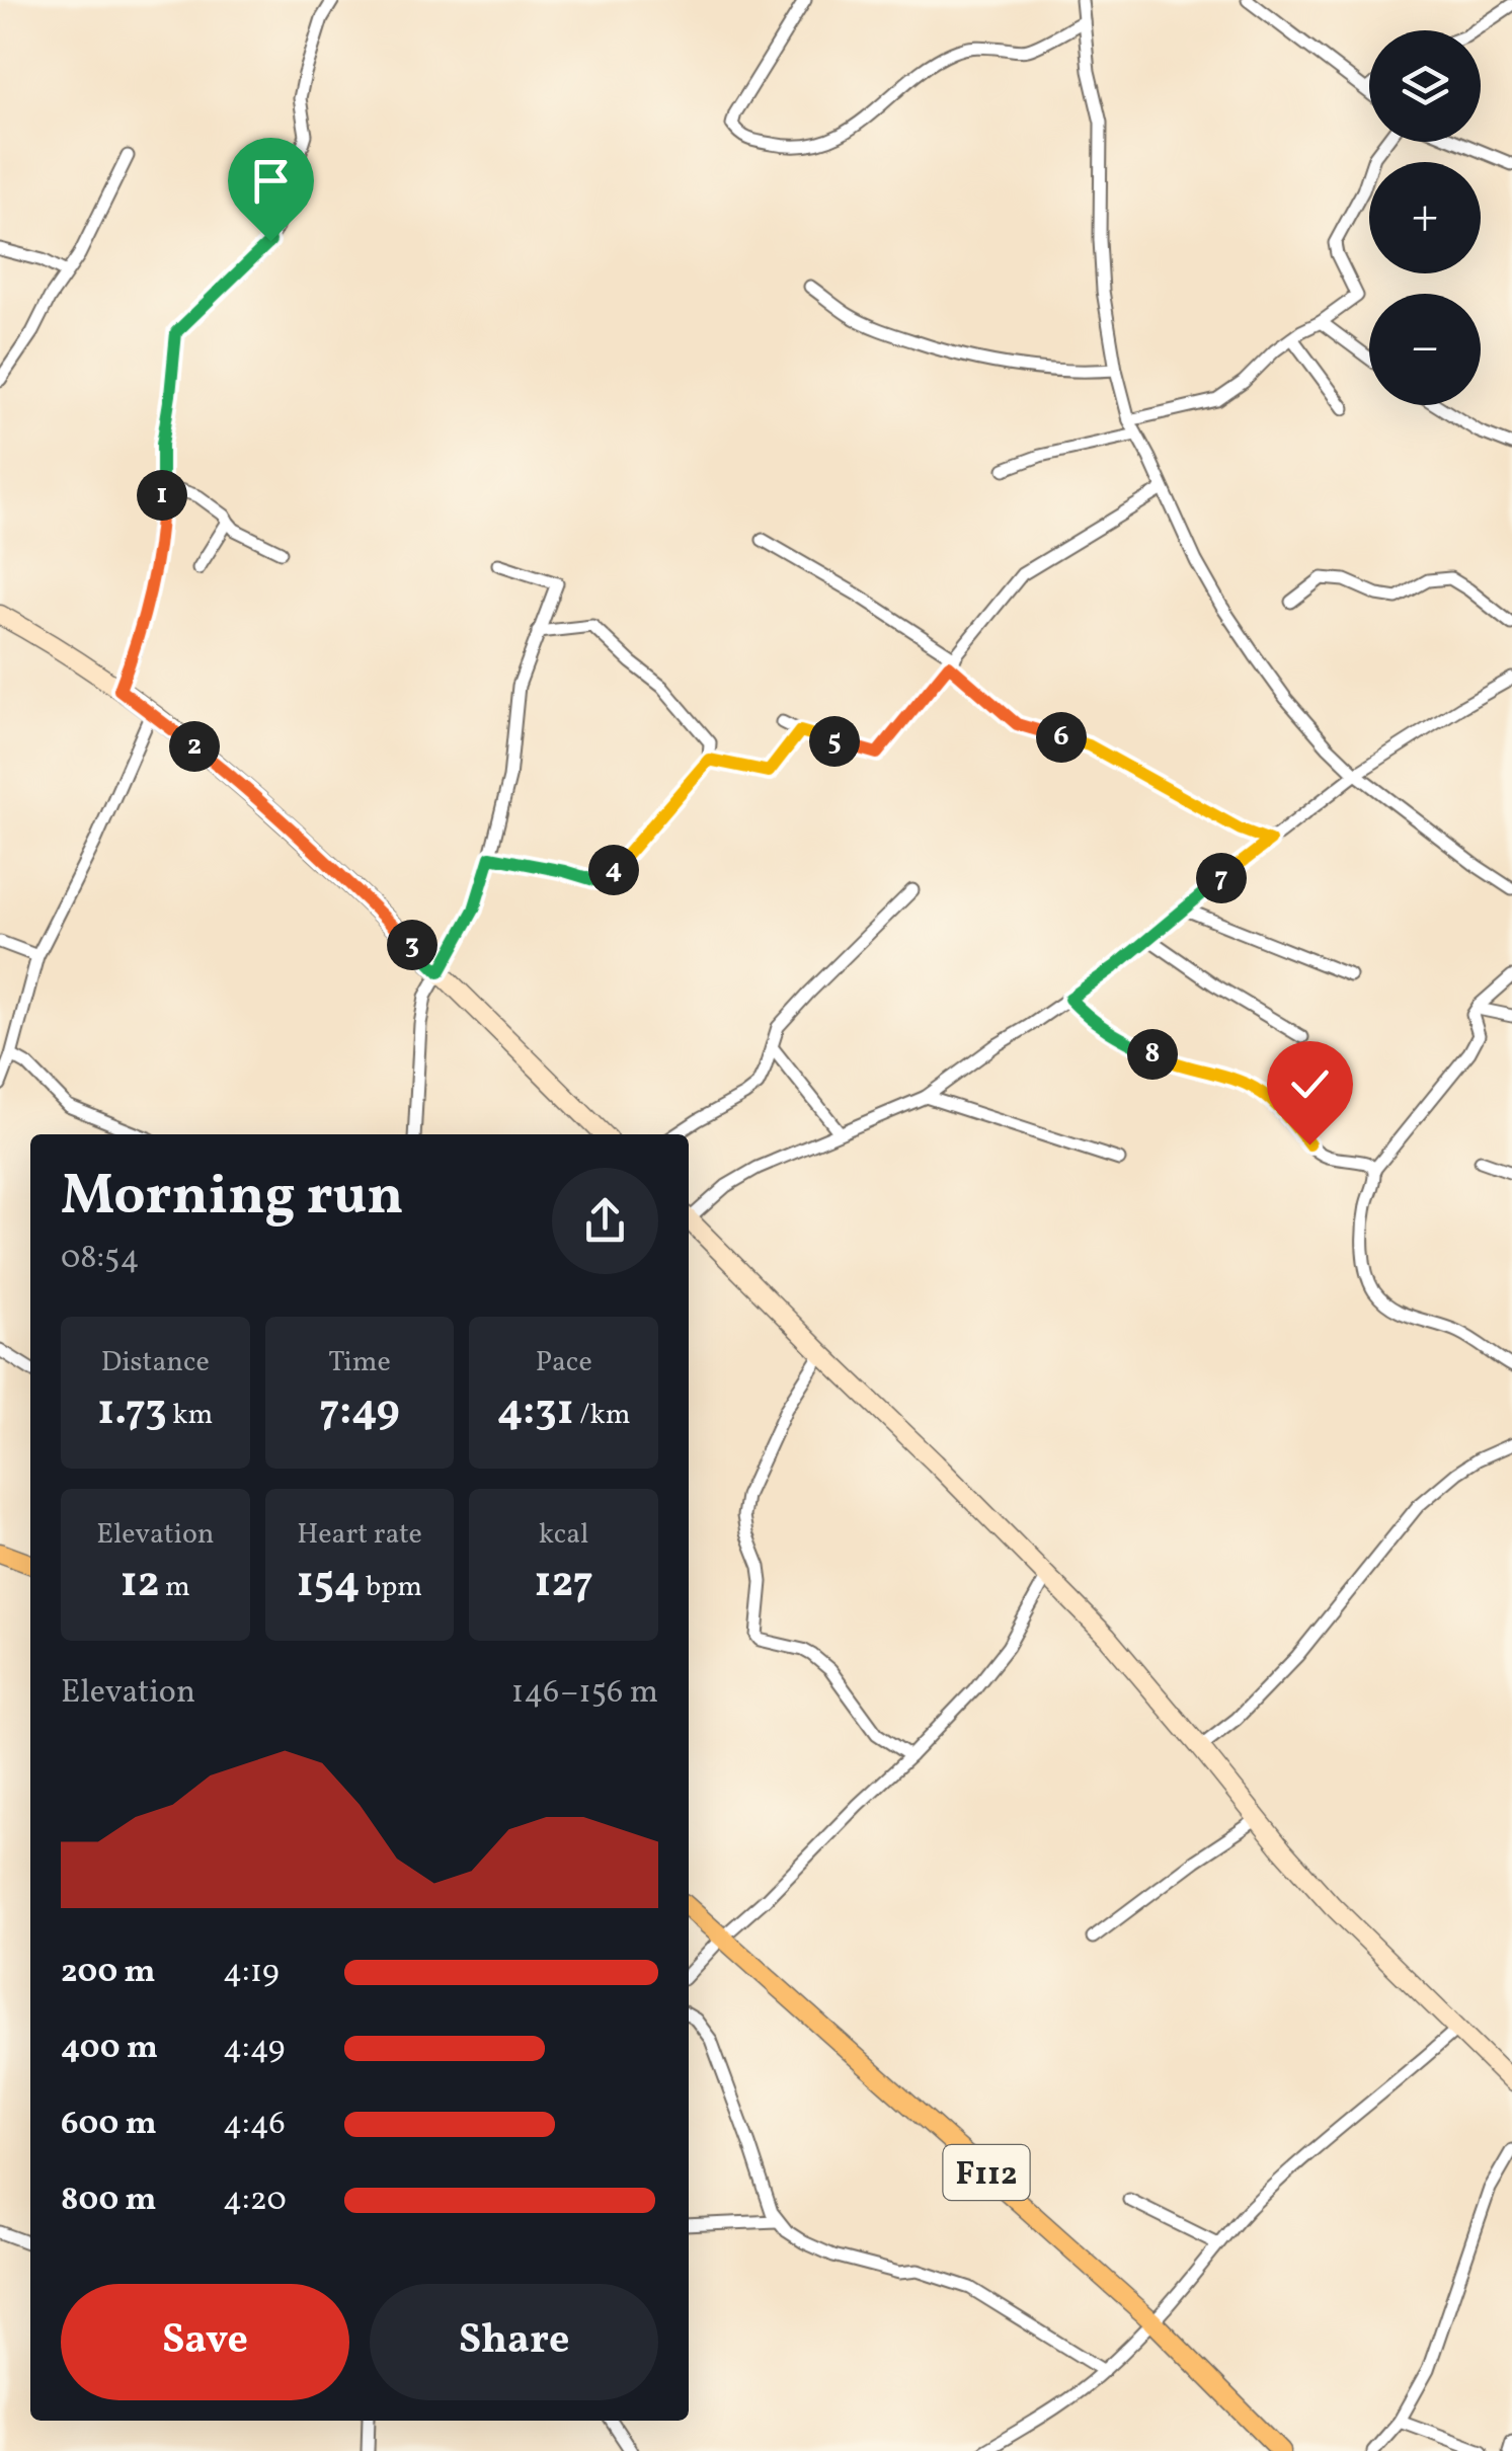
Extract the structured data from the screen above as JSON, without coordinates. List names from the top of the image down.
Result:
{
  "streets": {
    "main road": ["F112"]
  },
  "page": {
    "map_buttons": ["+", "−"],
    "pins": [
      "1",
      "6",
      "5",
      "2",
      "4",
      "7",
      "3",
      "8"
    ],
    "heading": ["Morning run", "08:54"],
    "stats": [
      ["Distance", "1.73 km"],
      ["Time", "7:49"],
      ["Pace", "4:31 /km"],
      ["Elevation", "12 m"],
      ["Heart rate", "154 bpm"],
      ["kcal", "127"]
    ],
    "chart": ["Elevation", "146–156 m"],
    "list": [
      {
        "name": "200 m",
        "note": "4:19"
      },
      {
        "name": "400 m",
        "note": "4:49"
      },
      {
        "name": "600 m",
        "note": "4:46"
      },
      {
        "name": "800 m",
        "note": "4:20"
      }
    ],
    "buttons": ["Save", "Share"]
  }
}
